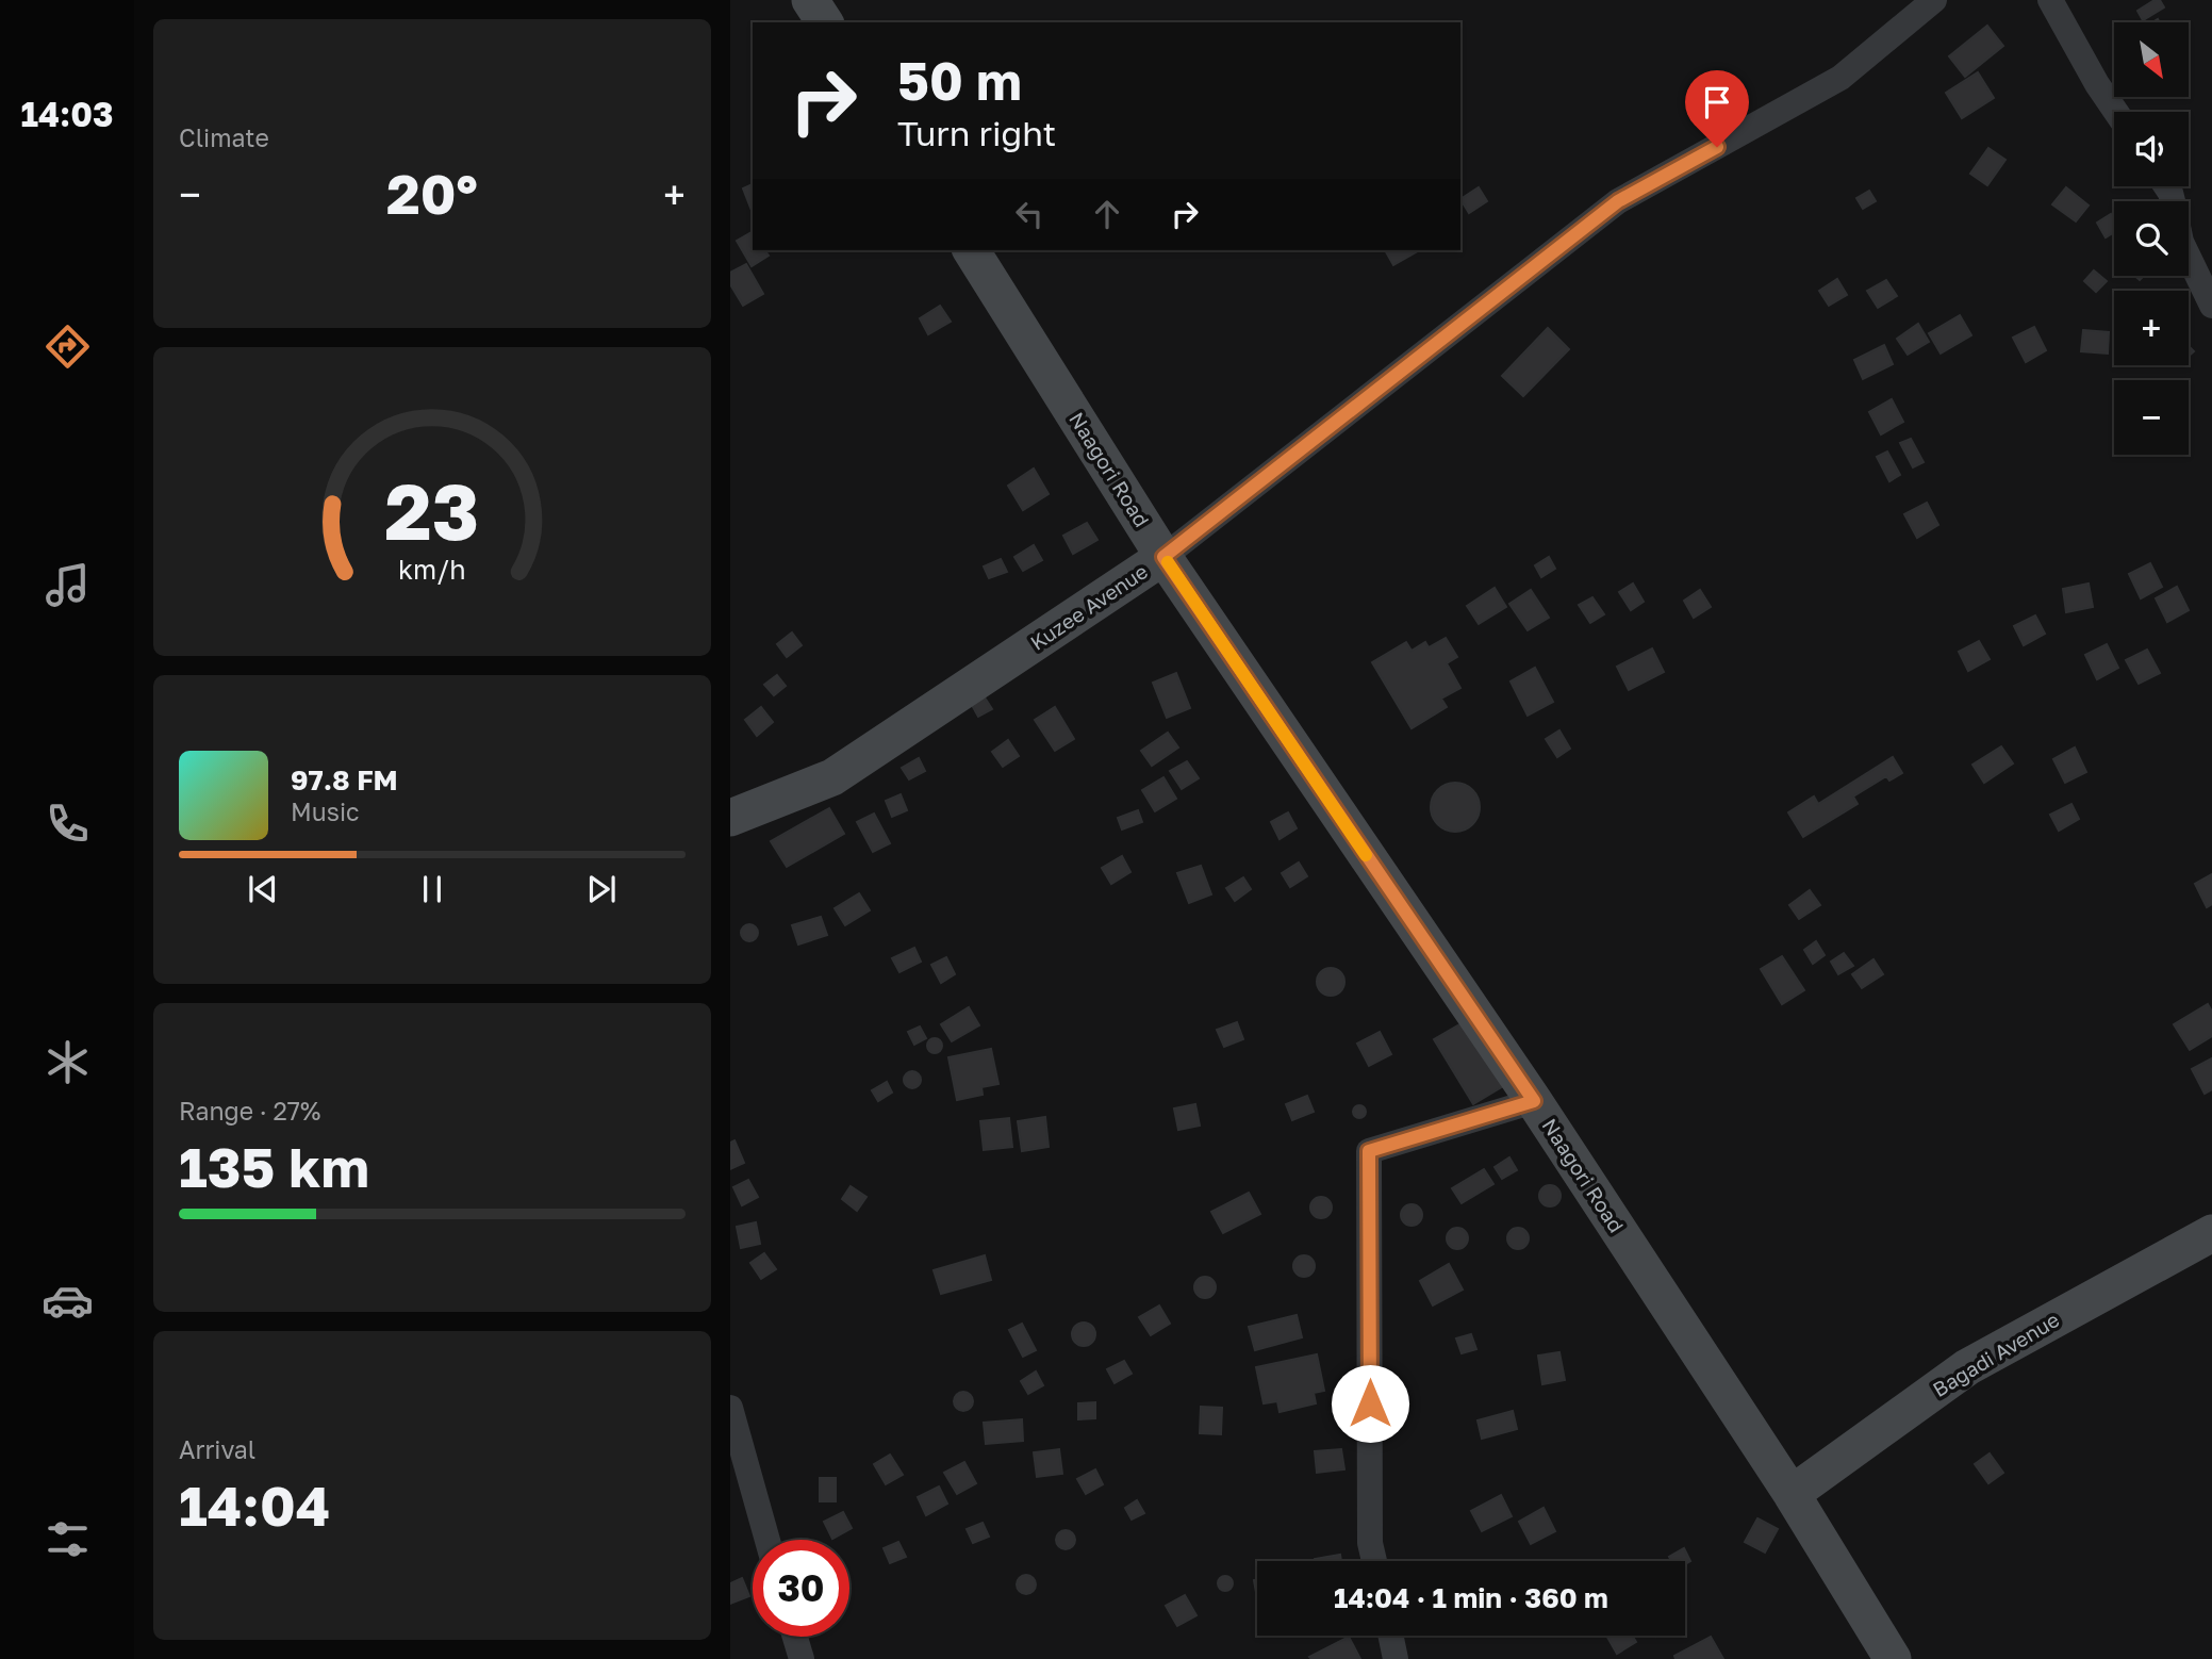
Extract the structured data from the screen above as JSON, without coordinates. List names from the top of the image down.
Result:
{
  "streets": {
    "street": ["Naagori Road", "Kuzee Avenue", "Bagadi Avenue"]
  },
  "crossings": [
    ["Naagori Road", "Kuzee Avenue"],
    ["Naagori Road", "Bagadi Avenue"]
  ],
  "north": "bottom right",
  "page": {
    "tabs": "14:03",
    "tile": [
      "Climate",
      ["Range · 27%", "135 km"],
      ["Arrival", "14:04"]
    ],
    "map_buttons": ["+", "−"],
    "turn": ["50 m", "Turn right"],
    "heat": ["−", "20°", "+"],
    "song": ["97.8 FM", "Music"],
    "limit": "30",
    "trip": "14:04 · 1 min · 360 m",
    "gauge": ["23", "km/h"]
  }
}
